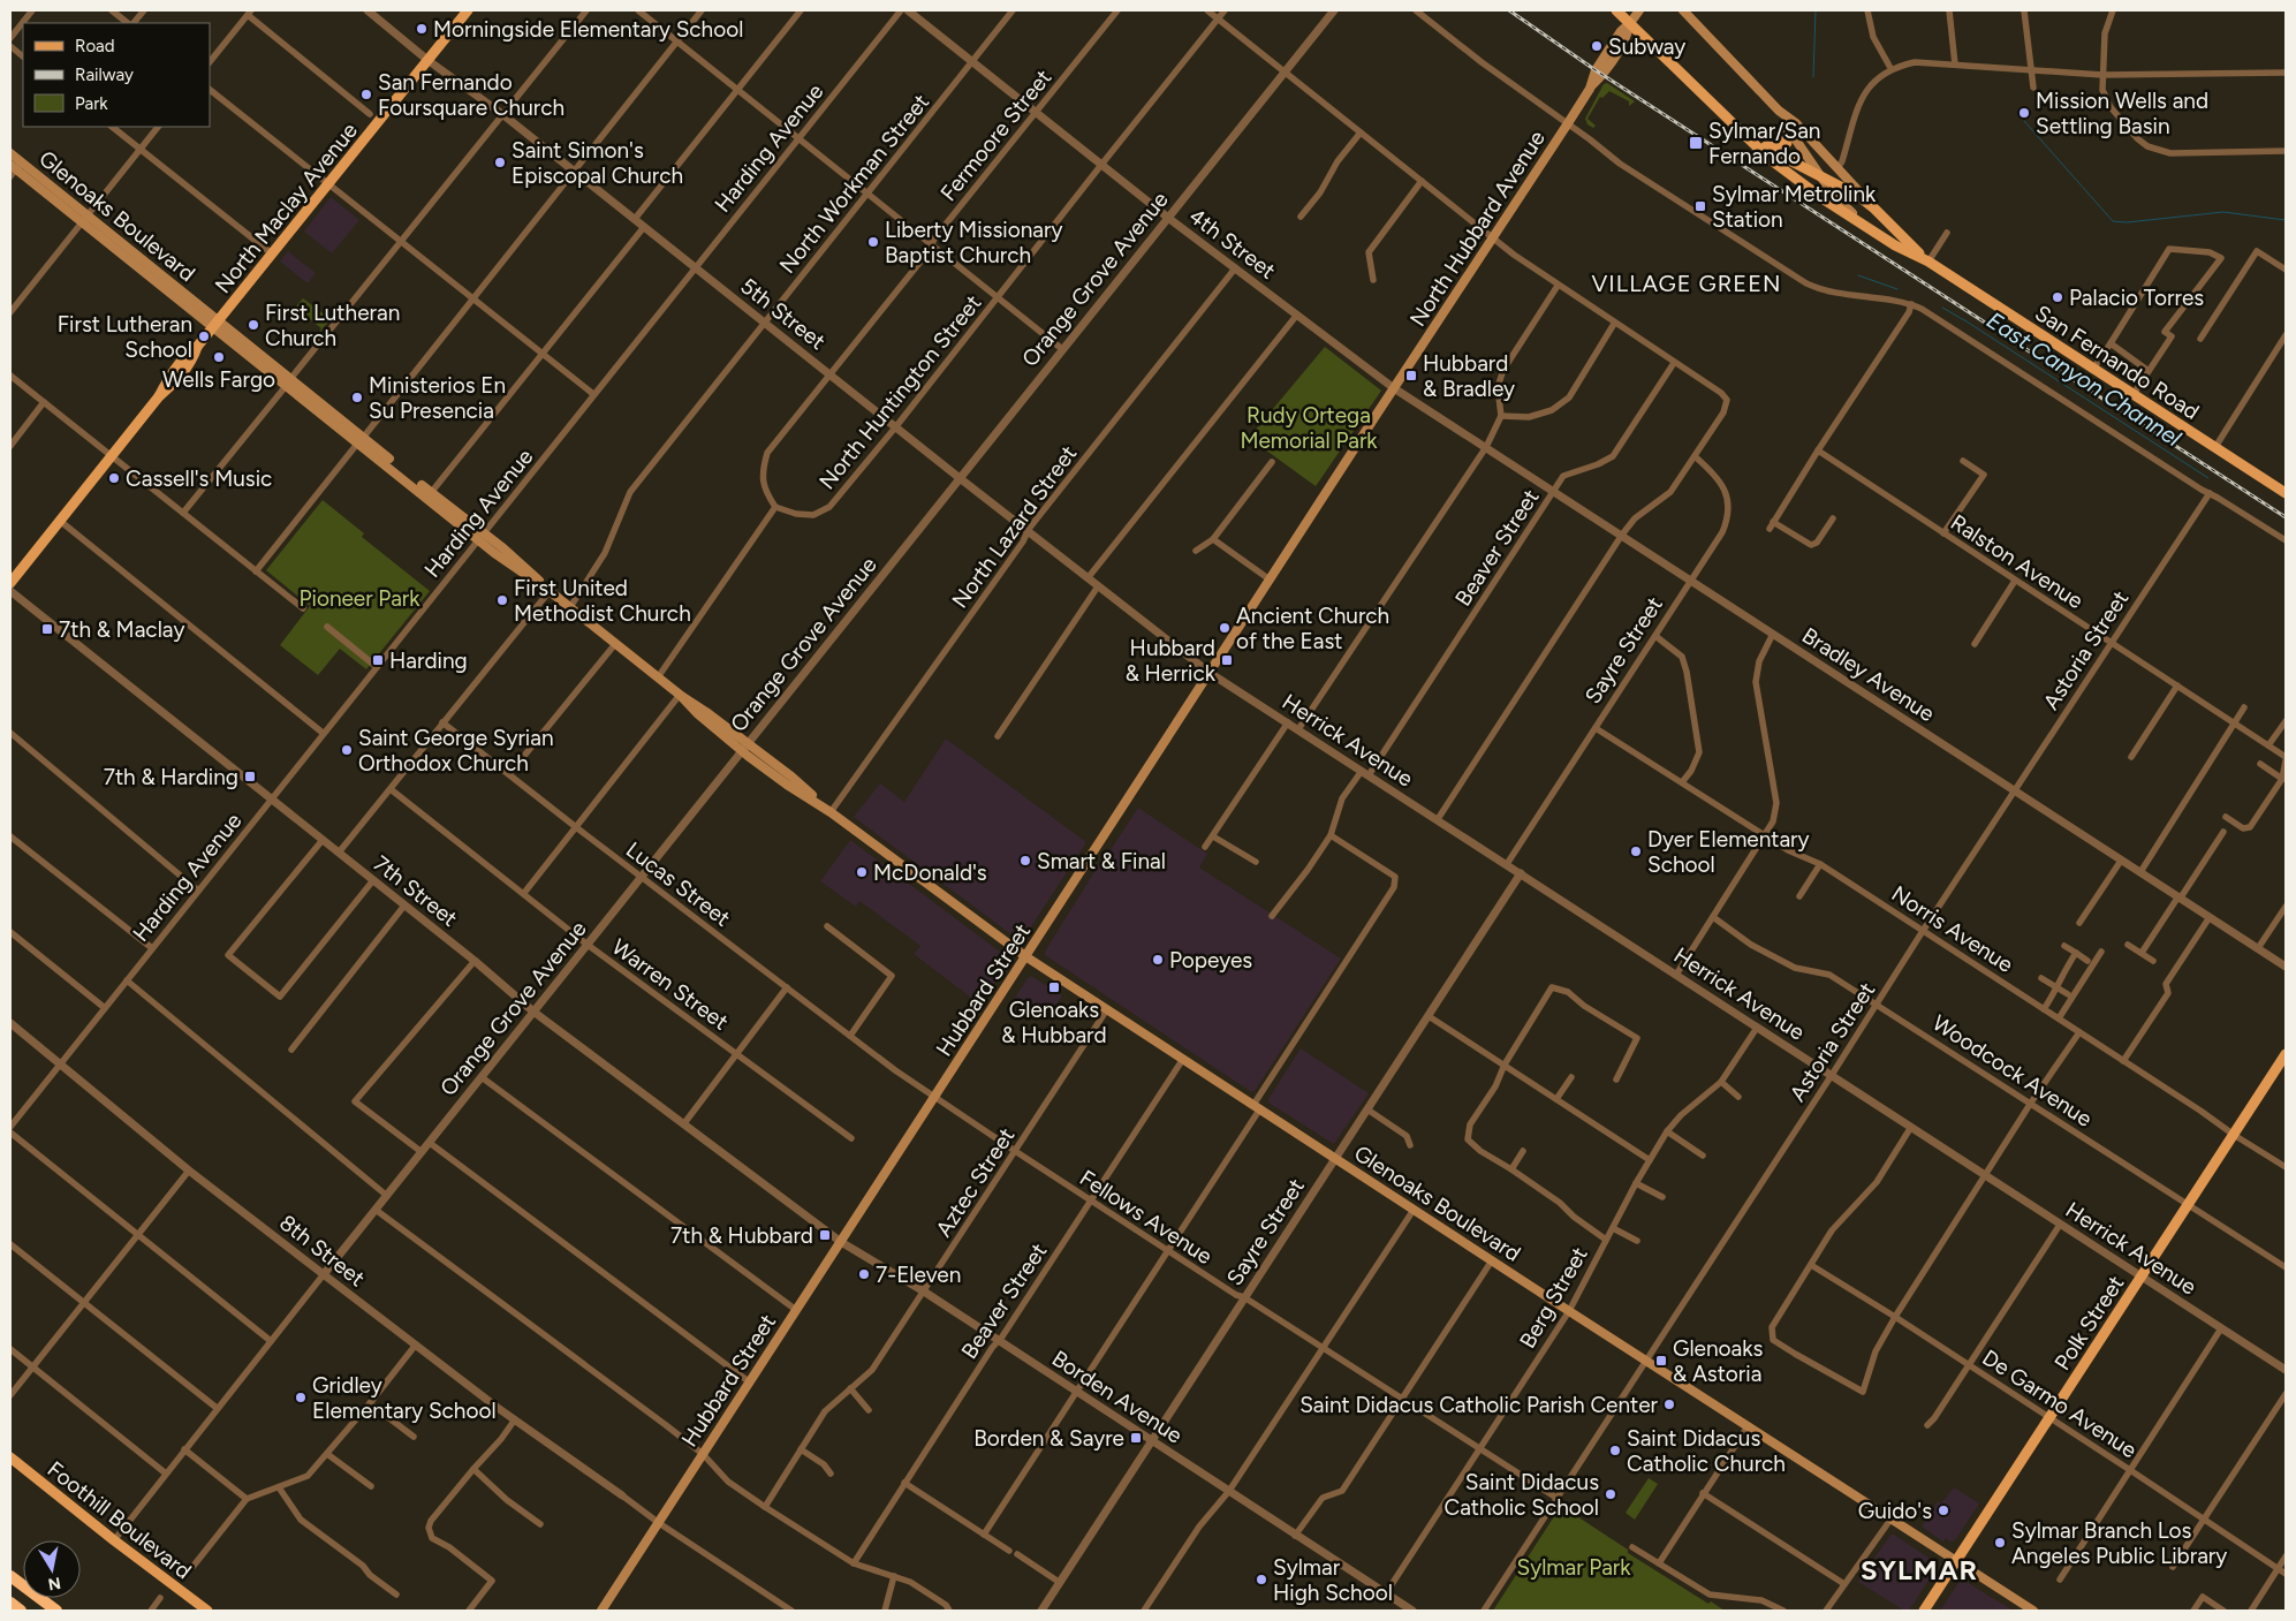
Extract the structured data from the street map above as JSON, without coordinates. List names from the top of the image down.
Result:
{
  "streets": {
    "main road": [
      "North Maclay Avenue",
      "Glenoaks Boulevard",
      "North Hubbard Avenue",
      "San Fernando Road",
      "Hubbard Street",
      "Polk Street",
      "Foothill Boulevard"
    ],
    "street": [
      "Fermoore Street",
      "Harding Avenue",
      "North Workman Street",
      "4th Street",
      "Orange Grove Avenue",
      "5th Street",
      "North Huntington Street",
      "North Lazard Street",
      "Beaver Street",
      "Ralston Avenue",
      "Sayre Street",
      "Astoria Street",
      "Bradley Avenue",
      "Herrick Avenue",
      "Lucas Street",
      "7th Street",
      "Norris Avenue",
      "Warren Street",
      "Woodcock Avenue",
      "Aztec Street",
      "Fellows Avenue",
      "8th Street",
      "Berg Street",
      "Borden Avenue",
      "De Garmo Avenue"
    ]
  },
  "crossings": [
    ["Fermoore Street", "4th Street"],
    ["Fermoore Street", "5th Street"],
    ["Fermoore Street", "North Huntington Street"],
    ["Harding Avenue", "Glenoaks Boulevard"],
    ["Harding Avenue", "5th Street"],
    ["Harding Avenue", "7th Street"],
    ["Harding Avenue", "8th Street"],
    ["North Workman Street", "Glenoaks Boulevard"],
    ["North Workman Street", "4th Street"],
    ["North Workman Street", "5th Street"],
    ["North Maclay Avenue", "Glenoaks Boulevard"],
    ["North Maclay Avenue", "5th Street"],
    ["Glenoaks Boulevard", "Orange Grove Avenue"],
    ["Glenoaks Boulevard", "North Lazard Street"],
    ["Glenoaks Boulevard", "Beaver Street"],
    ["Glenoaks Boulevard", "Sayre Street"],
    ["Glenoaks Boulevard", "Astoria Street"],
    ["Glenoaks Boulevard", "Hubbard Street"],
    ["Glenoaks Boulevard", "Aztec Street"],
    ["Glenoaks Boulevard", "Berg Street"],
    ["Glenoaks Boulevard", "Polk Street"],
    ["North Hubbard Avenue", "4th Street"],
    ["North Hubbard Avenue", "Hubbard Street"],
    ["4th Street", "Orange Grove Avenue"],
    ["4th Street", "North Huntington Street"],
    ["4th Street", "North Lazard Street"],
    ["4th Street", "Bradley Avenue"],
    ["4th Street", "Hubbard Street"],
    ["Orange Grove Avenue", "5th Street"],
    ["Orange Grove Avenue", "Lucas Street"],
    ["Orange Grove Avenue", "7th Street"],
    ["Orange Grove Avenue", "Warren Street"],
    ["Orange Grove Avenue", "8th Street"],
    ["Orange Grove Avenue", "Foothill Boulevard"],
    ["5th Street", "North Huntington Street"],
    ["5th Street", "North Lazard Street"],
    ["5th Street", "Herrick Avenue"],
    ["Beaver Street", "Bradley Avenue"],
    ["Beaver Street", "Herrick Avenue"],
    ["Beaver Street", "Fellows Avenue"],
    ["Beaver Street", "Borden Avenue"],
    ["Ralston Avenue", "Astoria Street"],
    ["Sayre Street", "Bradley Avenue"],
    ["Sayre Street", "Herrick Avenue"],
    ["Sayre Street", "Norris Avenue"],
    ["Sayre Street", "Fellows Avenue"],
    ["Sayre Street", "Borden Avenue"],
    ["Astoria Street", "Bradley Avenue"],
    ["Astoria Street", "Herrick Avenue"],
    ["Astoria Street", "Norris Avenue"],
    ["Astoria Street", "Woodcock Avenue"],
    ["Astoria Street", "Fellows Avenue"],
    ["Herrick Avenue", "Hubbard Street"],
    ["Herrick Avenue", "Berg Street"],
    ["Herrick Avenue", "Polk Street"],
    ["Lucas Street", "Fellows Avenue"],
    ["7th Street", "Borden Avenue"],
    ["Norris Avenue", "Polk Street"],
    ["Hubbard Street", "Fellows Avenue"],
    ["Hubbard Street", "Borden Avenue"],
    ["Woodcock Avenue", "Polk Street"],
    ["Aztec Street", "Fellows Avenue"],
    ["Aztec Street", "Borden Avenue"],
    ["Fellows Avenue", "Berg Street"],
    ["Berg Street", "Borden Avenue"],
    ["Polk Street", "De Garmo Avenue"]
  ],
  "districts": ["VILLAGE GREEN", "SYLMAR"],
  "water": ["East Canyon Channel"],
  "parks": ["Rudy Ortega Memorial Park", "Pioneer Park", "Sylmar Park"],
  "places": {
    "other": [
      "Morningside Elementary School",
      "Subway",
      "San Fernando Foursquare Church",
      "Mission Wells and Settling Basin",
      "Saint Simon's Episcopal Church",
      "Liberty Missionary Baptist Church",
      "Palacio Torres",
      "First Lutheran Church",
      "First Lutheran School",
      "Wells Fargo",
      "Ministerios En Su Presencia",
      "Cassell's Music",
      "First United Methodist Church",
      "Ancient Church of the East",
      "Saint George Syrian Orthodox Church",
      "Dyer Elementary School",
      "Smart & Final",
      "McDonald's",
      "Popeyes",
      "7-Eleven",
      "Gridley Elementary School",
      "Saint Didacus Catholic Parish Center",
      "Saint Didacus Catholic Church",
      "Saint Didacus Catholic School",
      "Guido's",
      "Sylmar Branch Los Angeles Public Library",
      "Sylmar High School"
    ],
    "transit": [
      "Sylmar/San Fernando",
      "Sylmar Metrolink Station",
      "Hubbard & Bradley",
      "7th & Maclay",
      "Harding",
      "Hubbard & Herrick",
      "7th & Harding",
      "Glenoaks & Hubbard",
      "7th & Hubbard",
      "Glenoaks & Astoria",
      "Borden & Sayre"
    ]
  },
  "legend": ["Road", "Railway", "Park"],
  "north": "bottom"
}
